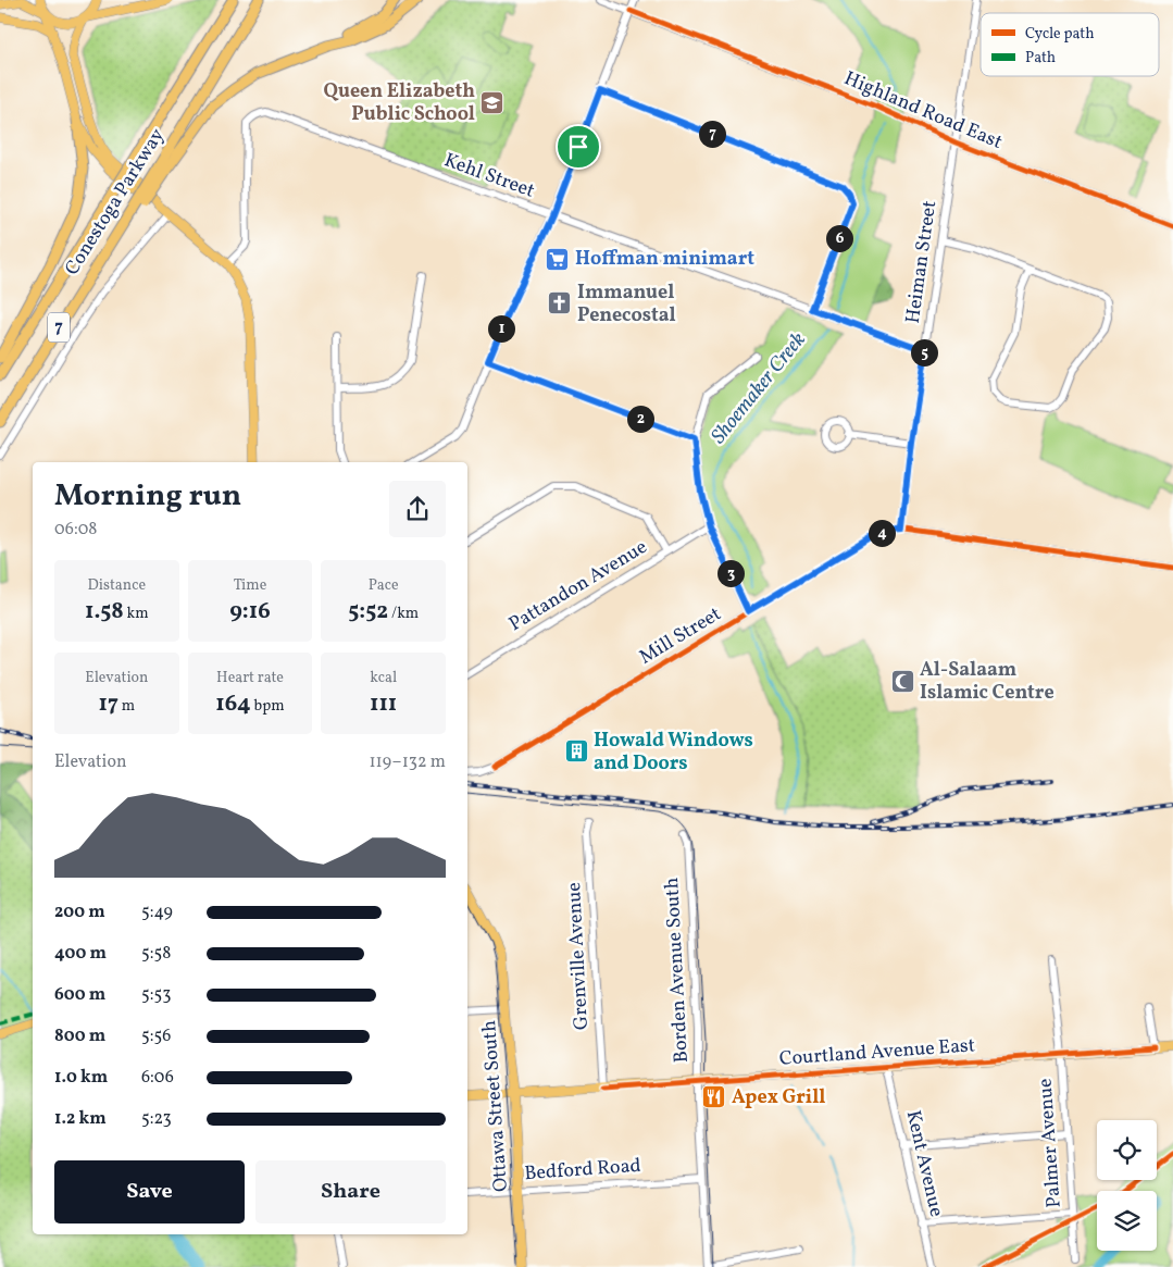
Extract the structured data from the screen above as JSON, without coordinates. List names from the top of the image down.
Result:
{
  "streets": {
    "highway": ["Conestoga Parkway", "7"],
    "main road": ["Courtland Avenue East", "Ottawa Street South"],
    "street": [
      "Highland Road East",
      "Kehl Street",
      "Heiman Street",
      "Pattandon Avenue",
      "Mill Street",
      "Grenville Avenue",
      "Borden Avenue South",
      "Palmer Avenue",
      "Kent Avenue",
      "Bedford Road"
    ]
  },
  "crossings": [
    ["Highland Road East", "Heiman Street"],
    ["Kehl Street", "Heiman Street"],
    ["Heiman Street", "Mill Street"],
    ["Grenville Avenue", "Courtland Avenue East"],
    ["Borden Avenue South", "Courtland Avenue East"],
    ["Borden Avenue South", "Bedford Road"],
    ["Courtland Avenue East", "Ottawa Street South"],
    ["Courtland Avenue East", "Palmer Avenue"],
    ["Courtland Avenue East", "Kent Avenue"],
    ["Ottawa Street South", "Bedford Road"]
  ],
  "water": ["Shoemaker Creek"],
  "places": {
    "school or university": ["Queen Elizabeth Public School"],
    "supermarket": ["Hoffman minimart"],
    "church": ["Immanuel Penecostal"],
    "mosque": ["Al-Salaam Islamic Centre"],
    "building": ["Howald Windows and Doors"],
    "restaurant": ["Apex Grill"]
  },
  "legend": ["Cycle path", "Path"],
  "page": {
    "pins": [
      "7",
      "6",
      "1",
      "5",
      "2",
      "4",
      "3"
    ],
    "heading": ["Morning run", "06:08"],
    "stats": [
      ["Distance", "1.58 km"],
      ["Time", "9:16"],
      ["Pace", "5:52 /km"],
      ["Elevation", "17 m"],
      ["Heart rate", "164 bpm"],
      ["kcal", "111"]
    ],
    "chart": ["Elevation", "119–132 m"],
    "list": [
      {
        "name": "200 m",
        "note": "5:49"
      },
      {
        "name": "400 m",
        "note": "5:58"
      },
      {
        "name": "600 m",
        "note": "5:53"
      },
      {
        "name": "800 m",
        "note": "5:56"
      },
      {
        "name": "1.0 km",
        "note": "6:06"
      },
      {
        "name": "1.2 km",
        "note": "5:23"
      }
    ],
    "buttons": ["Save", "Share"]
  }
}
